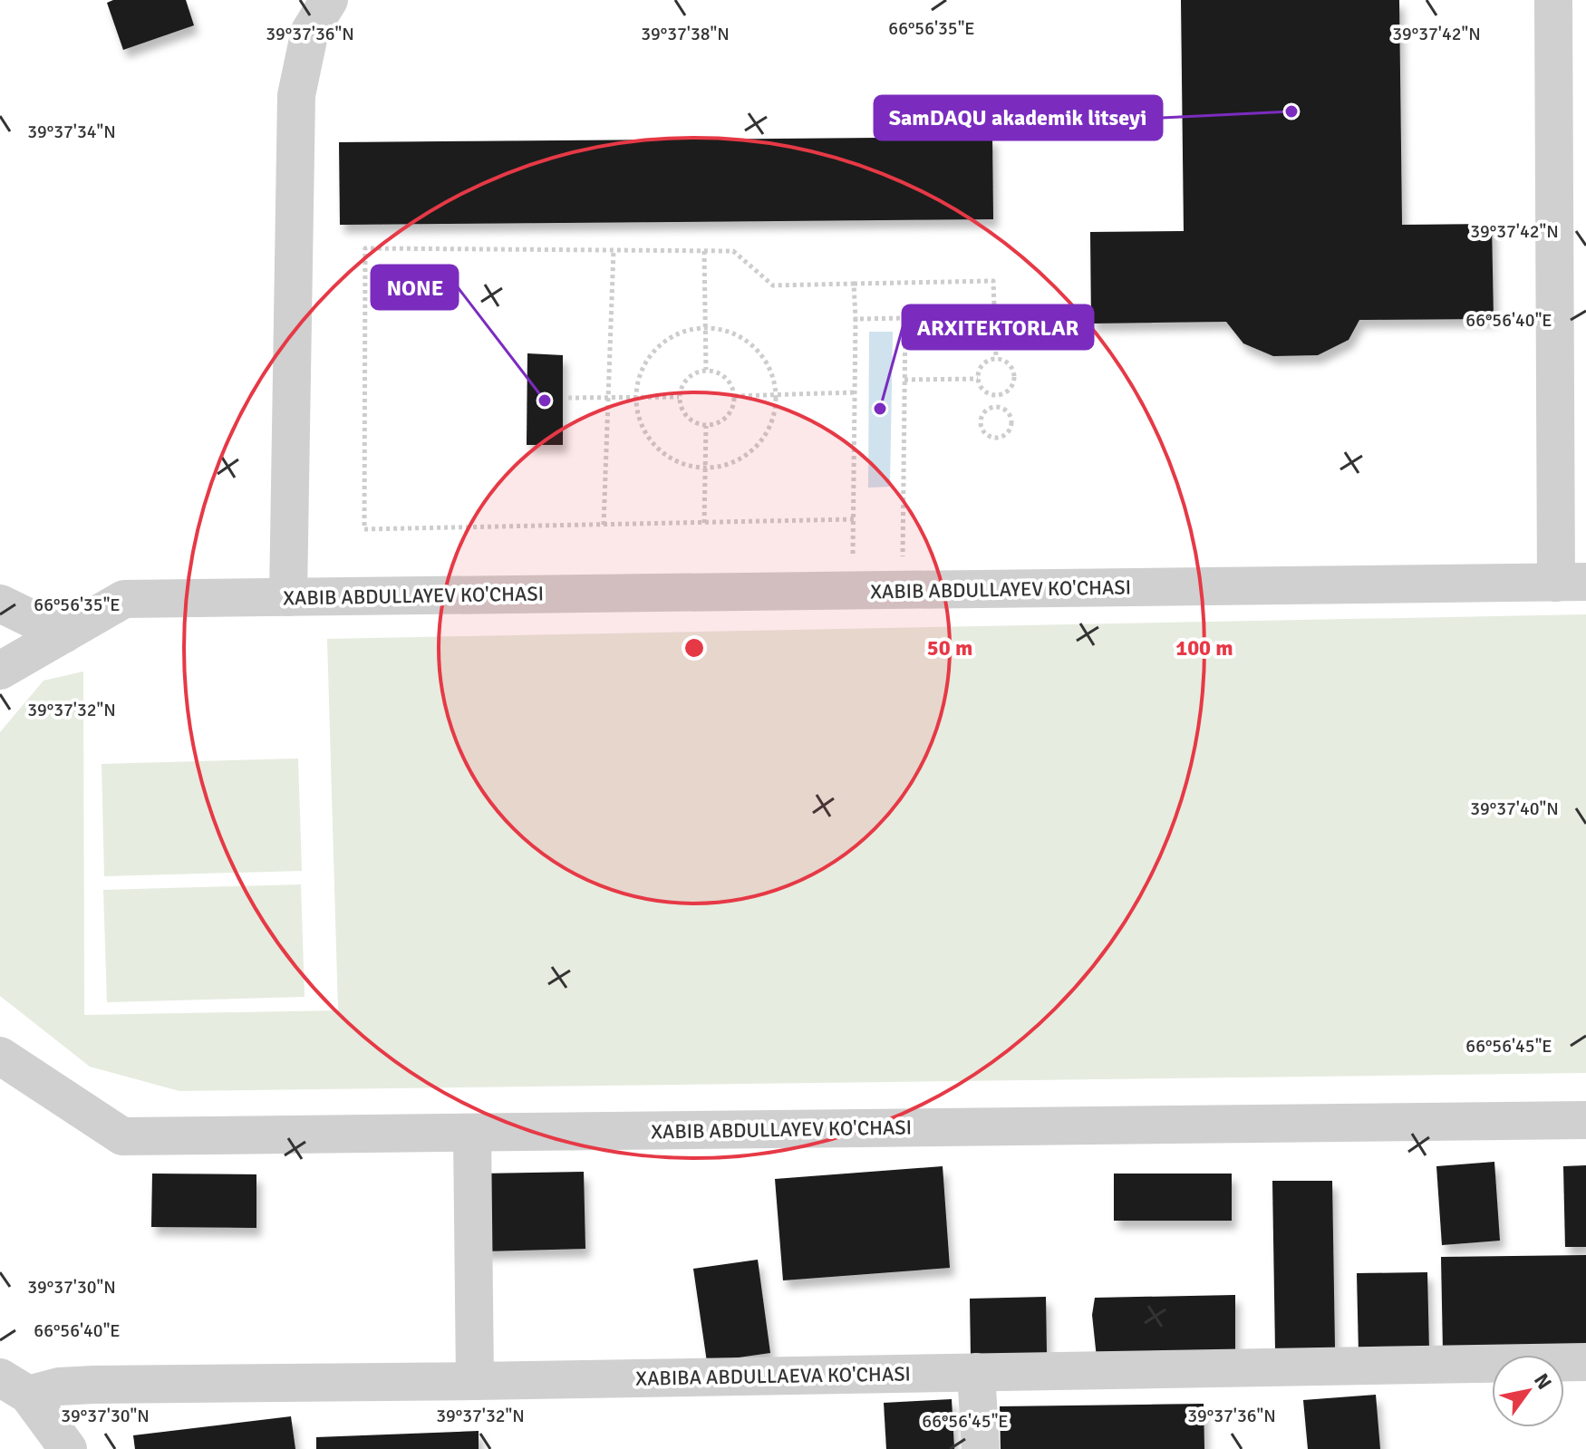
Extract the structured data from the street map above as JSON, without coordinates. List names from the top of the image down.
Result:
{
  "streets": {
    "street": ["XABIB ABDULLAYEV KO'CHASI", "XABIBA ABDULLAEVA KO'CHASI"]
  },
  "places": ["SamDAQU akademik litseyi", "NONE", "ARXITEKTORLAR"],
  "north": "top right",
  "coordinates": [
    "66°56'35\"E",
    "39°37'36\"N",
    "39°37'38\"N",
    "39°37'42\"N",
    "39°37'34\"N",
    "66°56'40\"E",
    "39°37'32\"N",
    "39°37'40\"N",
    "66°56'45\"E",
    "39°37'30\"N"
  ],
  "rings": ["50 m", "100 m"]
}
